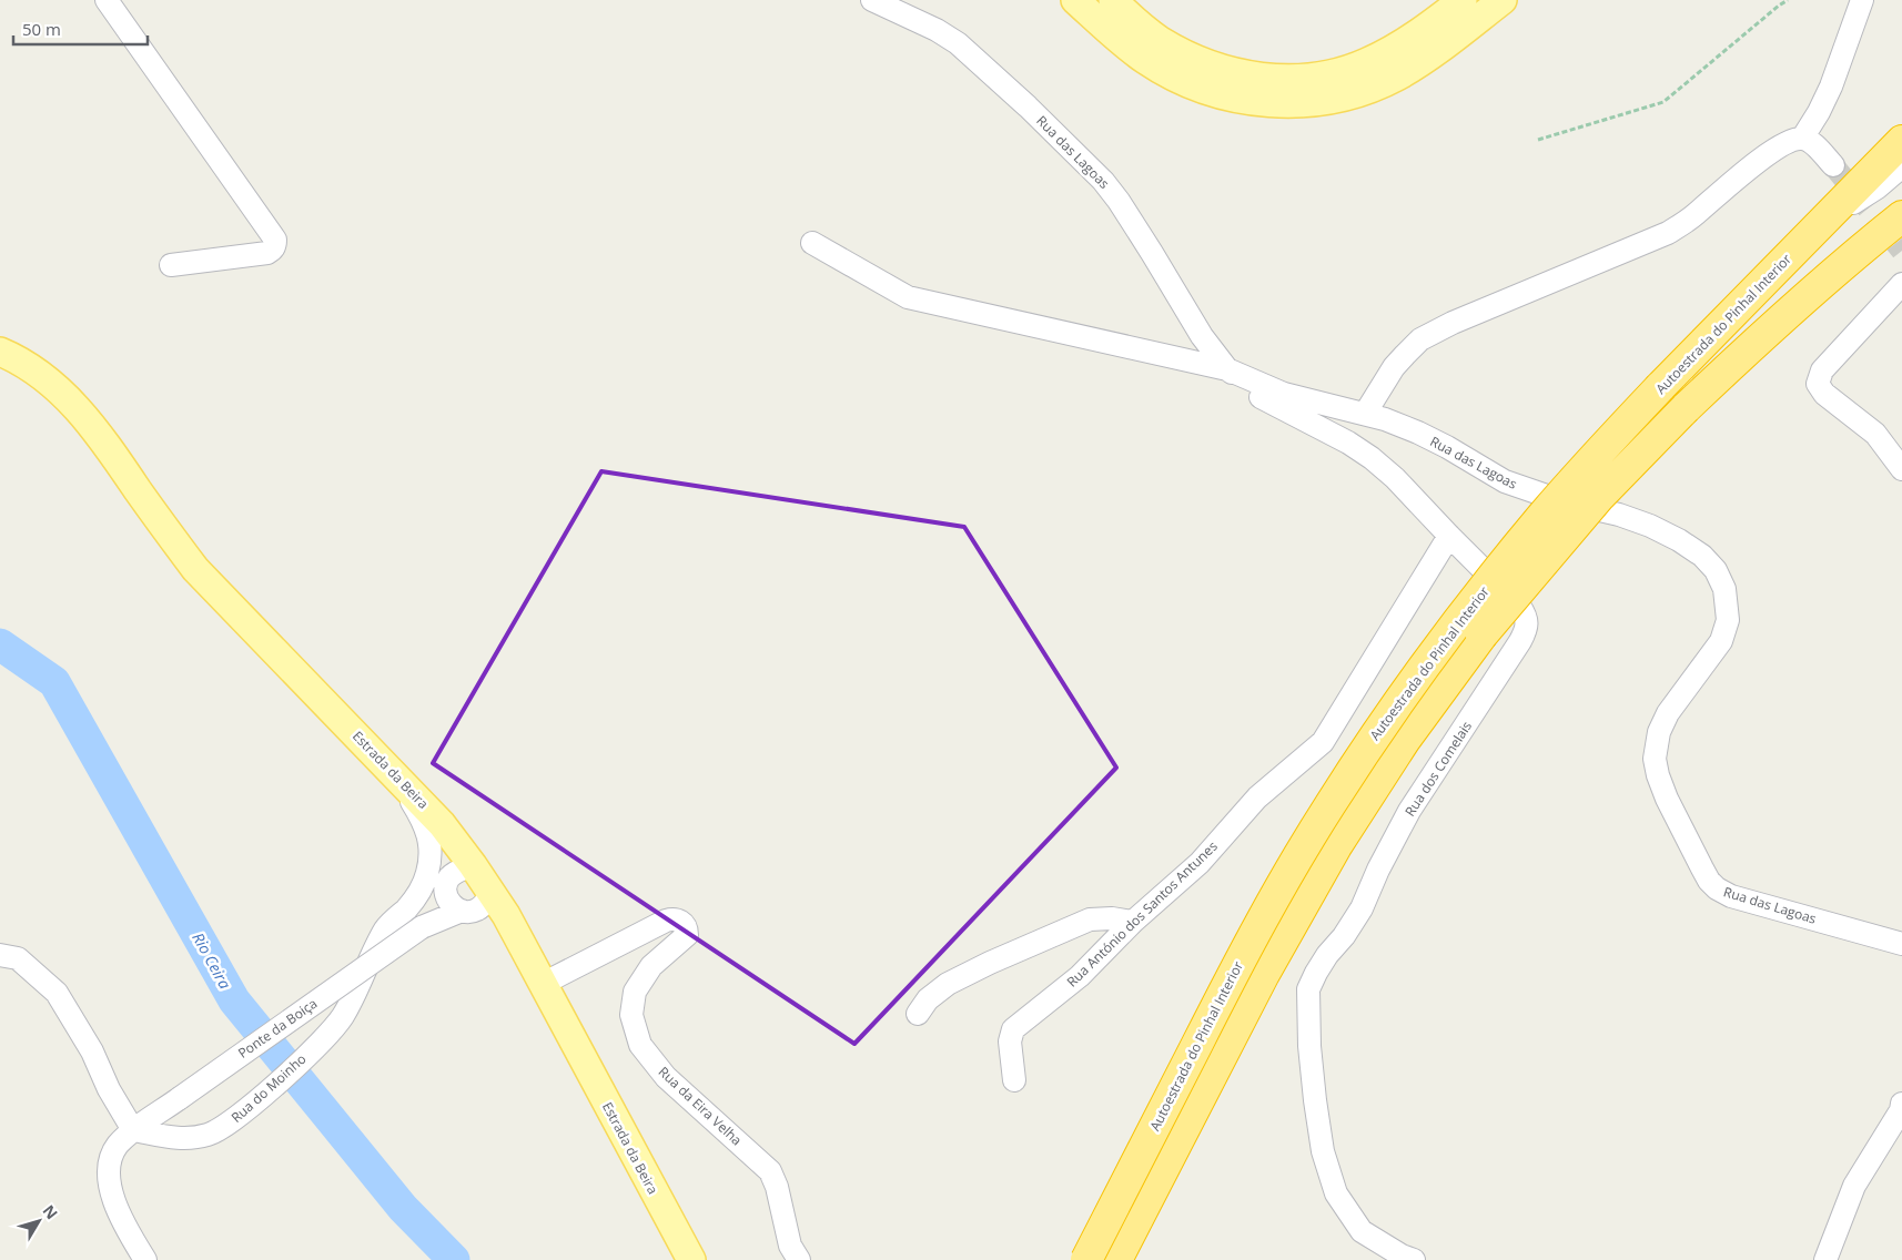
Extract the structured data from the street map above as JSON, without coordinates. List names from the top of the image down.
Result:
{
  "streets": {
    "highway": ["Autoestrada do Pinhal Interior"],
    "main road": ["Estrada da Beira"],
    "street": [
      "Rua das Lagoas",
      "Rua dos Comelais",
      "Rua António dos Santos Antunes",
      "Ponte da Boiça",
      "Rua do Moinho",
      "Rua da Eira Velha"
    ]
  },
  "crossings": [
    ["Rua das Lagoas", "Rua dos Comelais"],
    ["Rua dos Comelais", "Rua António dos Santos Antunes"],
    ["Estrada da Beira", "Ponte da Boiça"],
    ["Estrada da Beira", "Rua do Moinho"],
    ["Estrada da Beira", "Rua da Eira Velha"],
    ["Ponte da Boiça", "Rua do Moinho"]
  ],
  "water": ["Rio Ceira"],
  "scale_bar": "50 m",
  "north": "top right"
}
